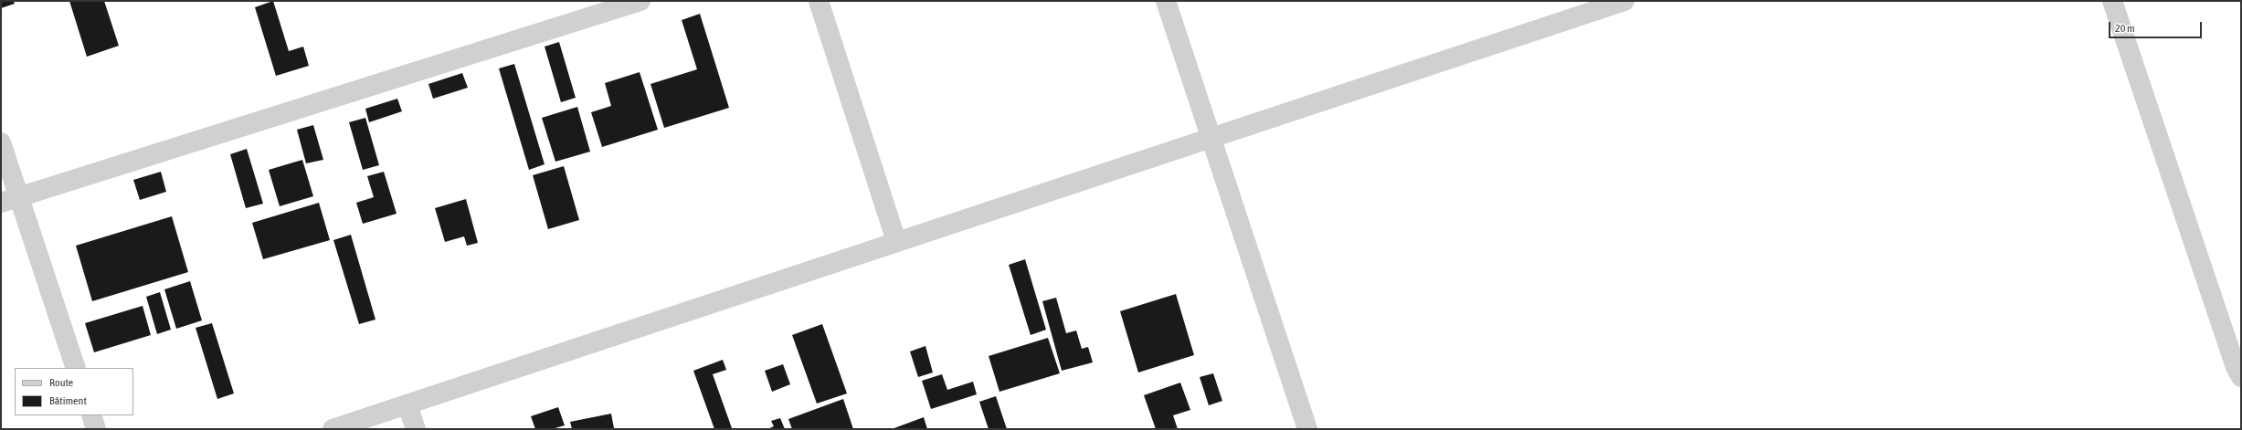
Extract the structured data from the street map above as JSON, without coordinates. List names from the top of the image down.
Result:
{
  "legend": ["Route", "Bâtiment"],
  "scale_bar": "20 m"
}
